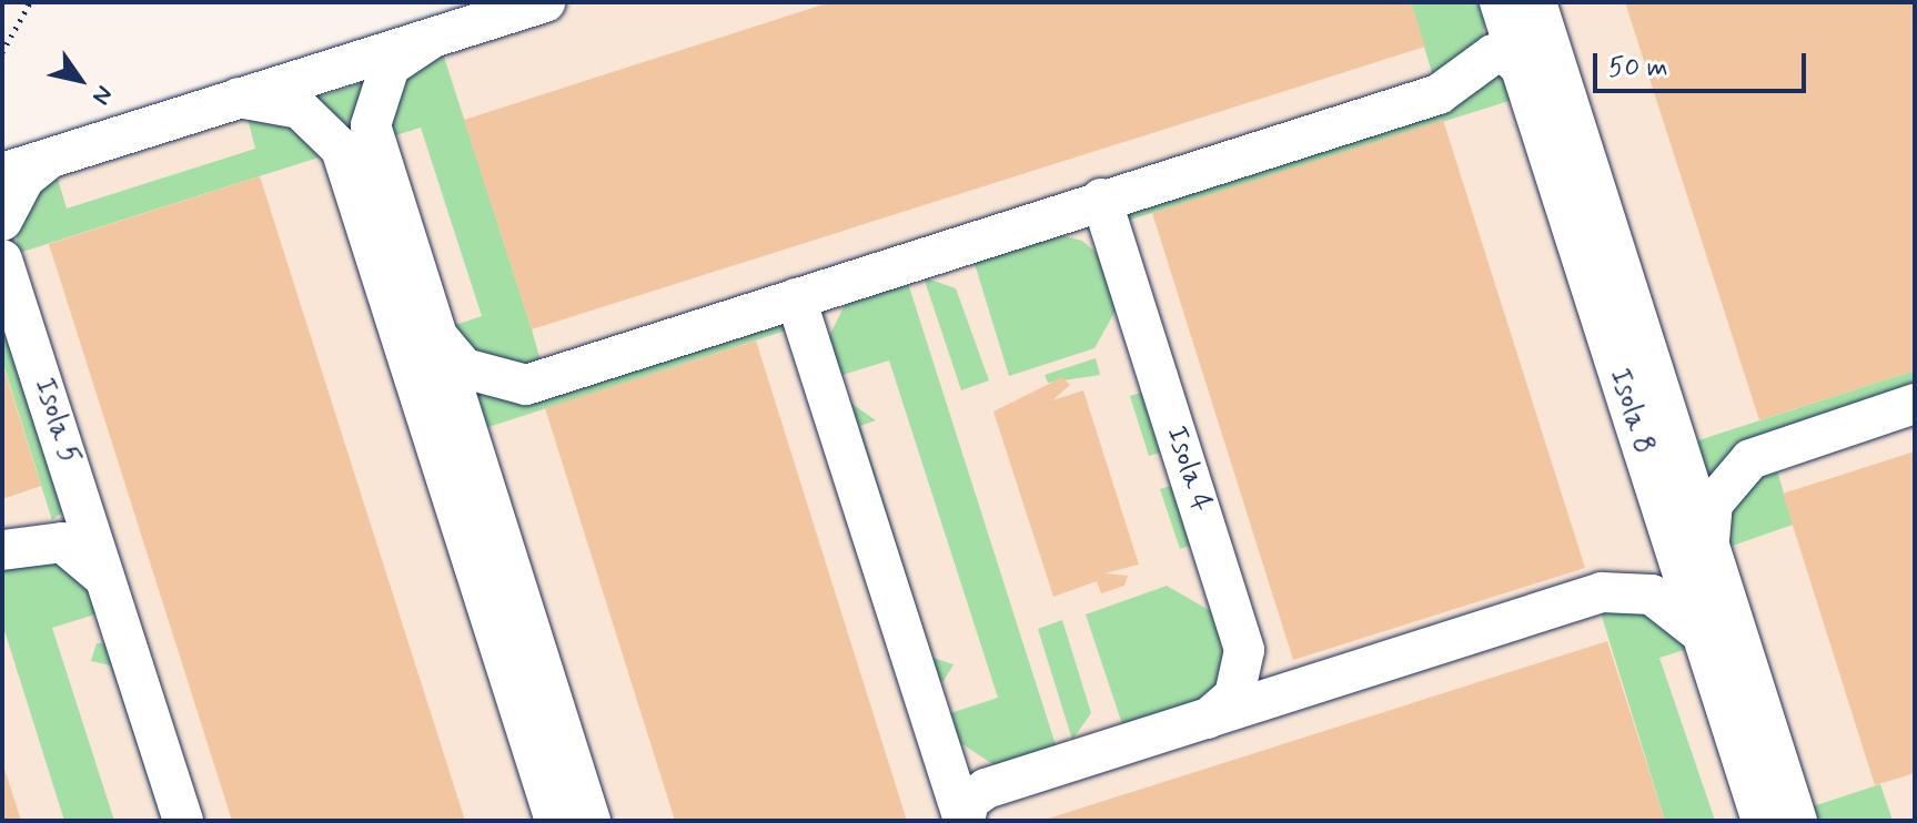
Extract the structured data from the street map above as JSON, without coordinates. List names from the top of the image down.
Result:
{
  "streets": {
    "lane": ["Isola 8", "Isola 5", "Isola 4"]
  },
  "crossings": [
    ["Isola 8", "Isola 4"]
  ],
  "scale_bar": "50 m",
  "north": "bottom right"
}
